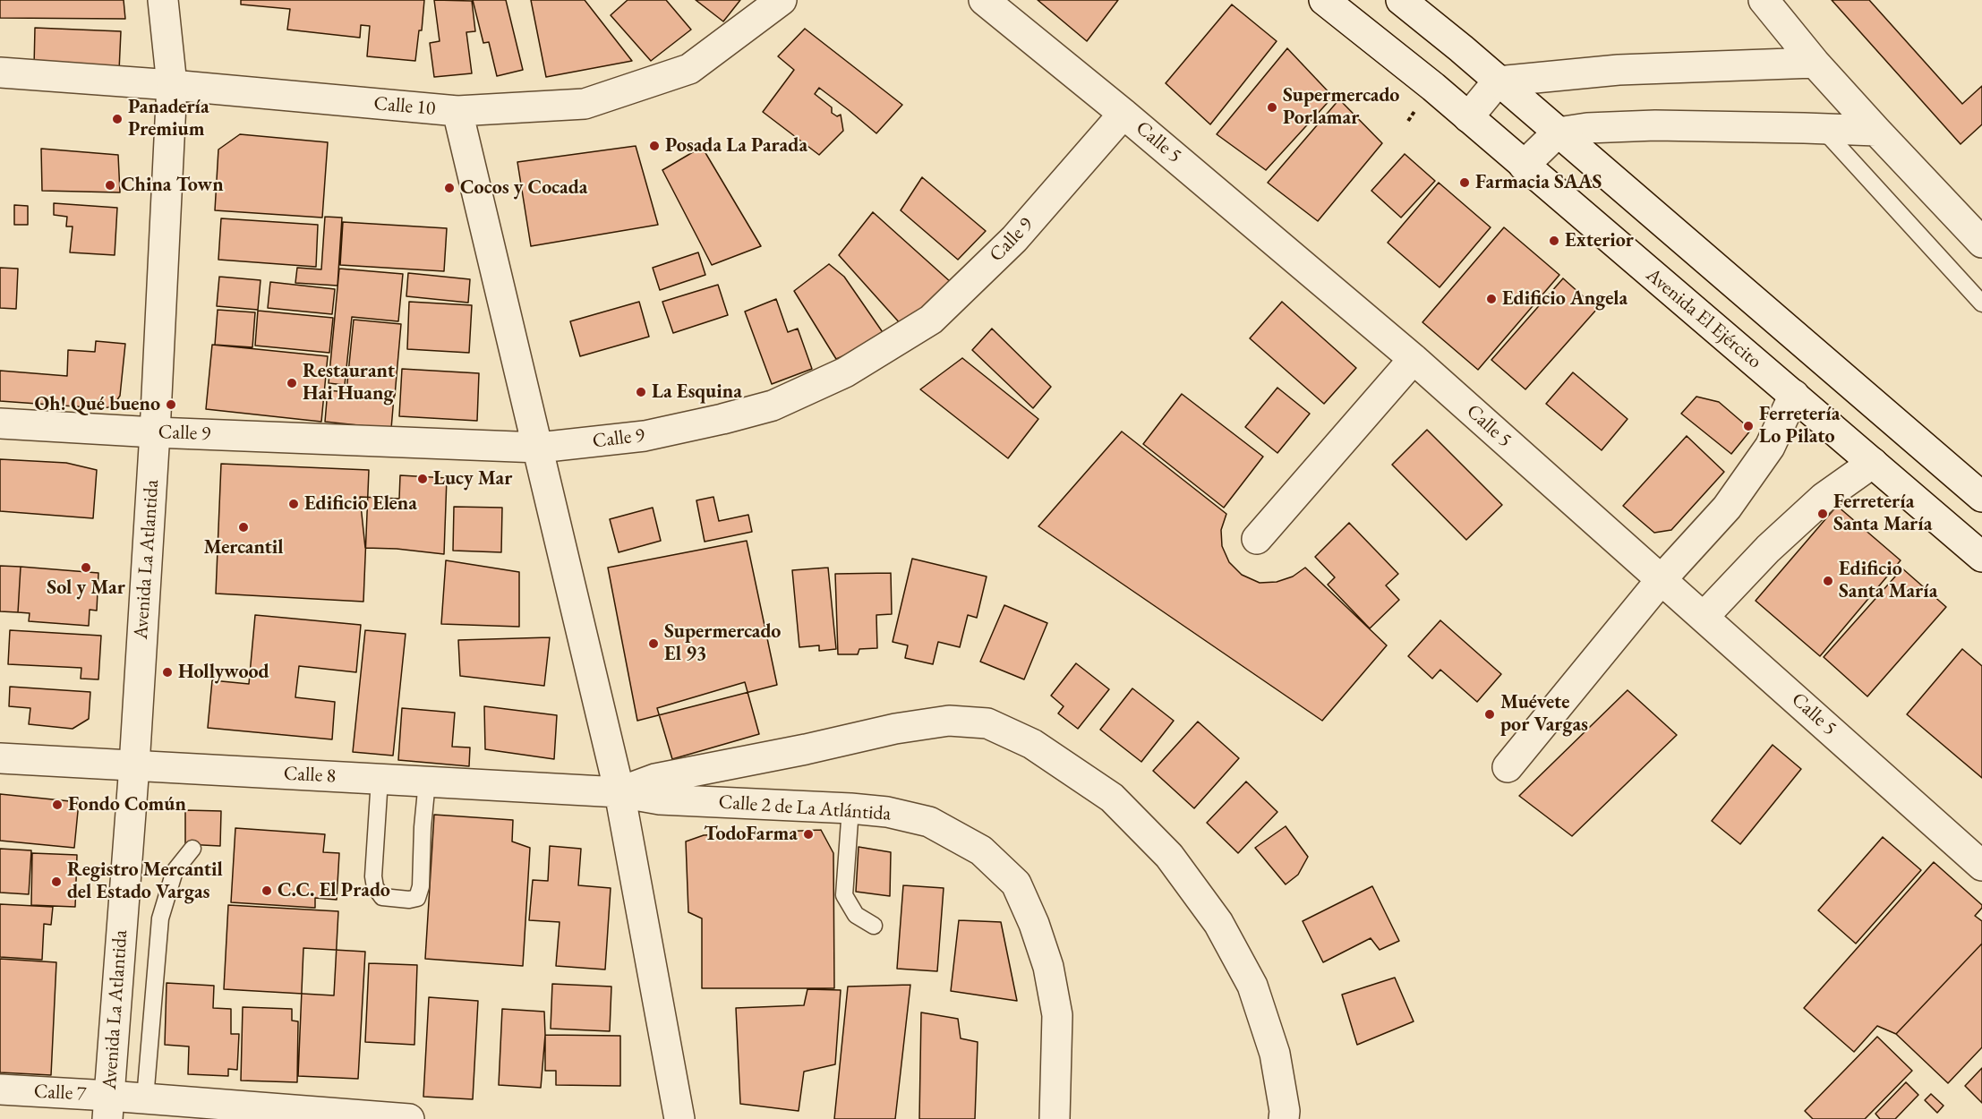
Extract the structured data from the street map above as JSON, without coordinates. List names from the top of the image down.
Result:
{
  "streets": {
    "street": [
      "Calle 10",
      "Calle 5",
      "Calle 9",
      "Avenida El Ejército",
      "Avenida La Atlantida",
      "Calle 8",
      "Calle 2 de La Atlántida",
      "Calle 7"
    ]
  },
  "crossings": [
    ["Calle 10", "Avenida La Atlantida"],
    ["Calle 5", "Calle 9"],
    ["Calle 9", "Avenida La Atlantida"],
    ["Avenida La Atlantida", "Calle 8"],
    ["Avenida La Atlantida", "Calle 7"],
    ["Calle 8", "Calle 2 de La Atlántida"]
  ],
  "places": [
    "Supermercado Porlamar",
    "Panadería Premium",
    "Posada La Parada",
    "Farmacia SAAS",
    "China Town",
    "Cocos y Cocada",
    "Exterior",
    "Edificio Angela",
    "Restaurant Hai Huang",
    "La Esquina",
    "Oh! Qué bueno",
    "Ferretería Lo Pilato",
    "Lucy Mar",
    "Edificio Elena",
    "Ferretería Santa María",
    "Mercantil",
    "Sol y Mar",
    "Edificio Santa María",
    "Supermercado El 93",
    "Hollywood",
    "Muévete por Vargas",
    "Fondo Común",
    "TodoFarma",
    "Registro Mercantil del Estado Vargas",
    "C.C. El Prado"
  ]
}
